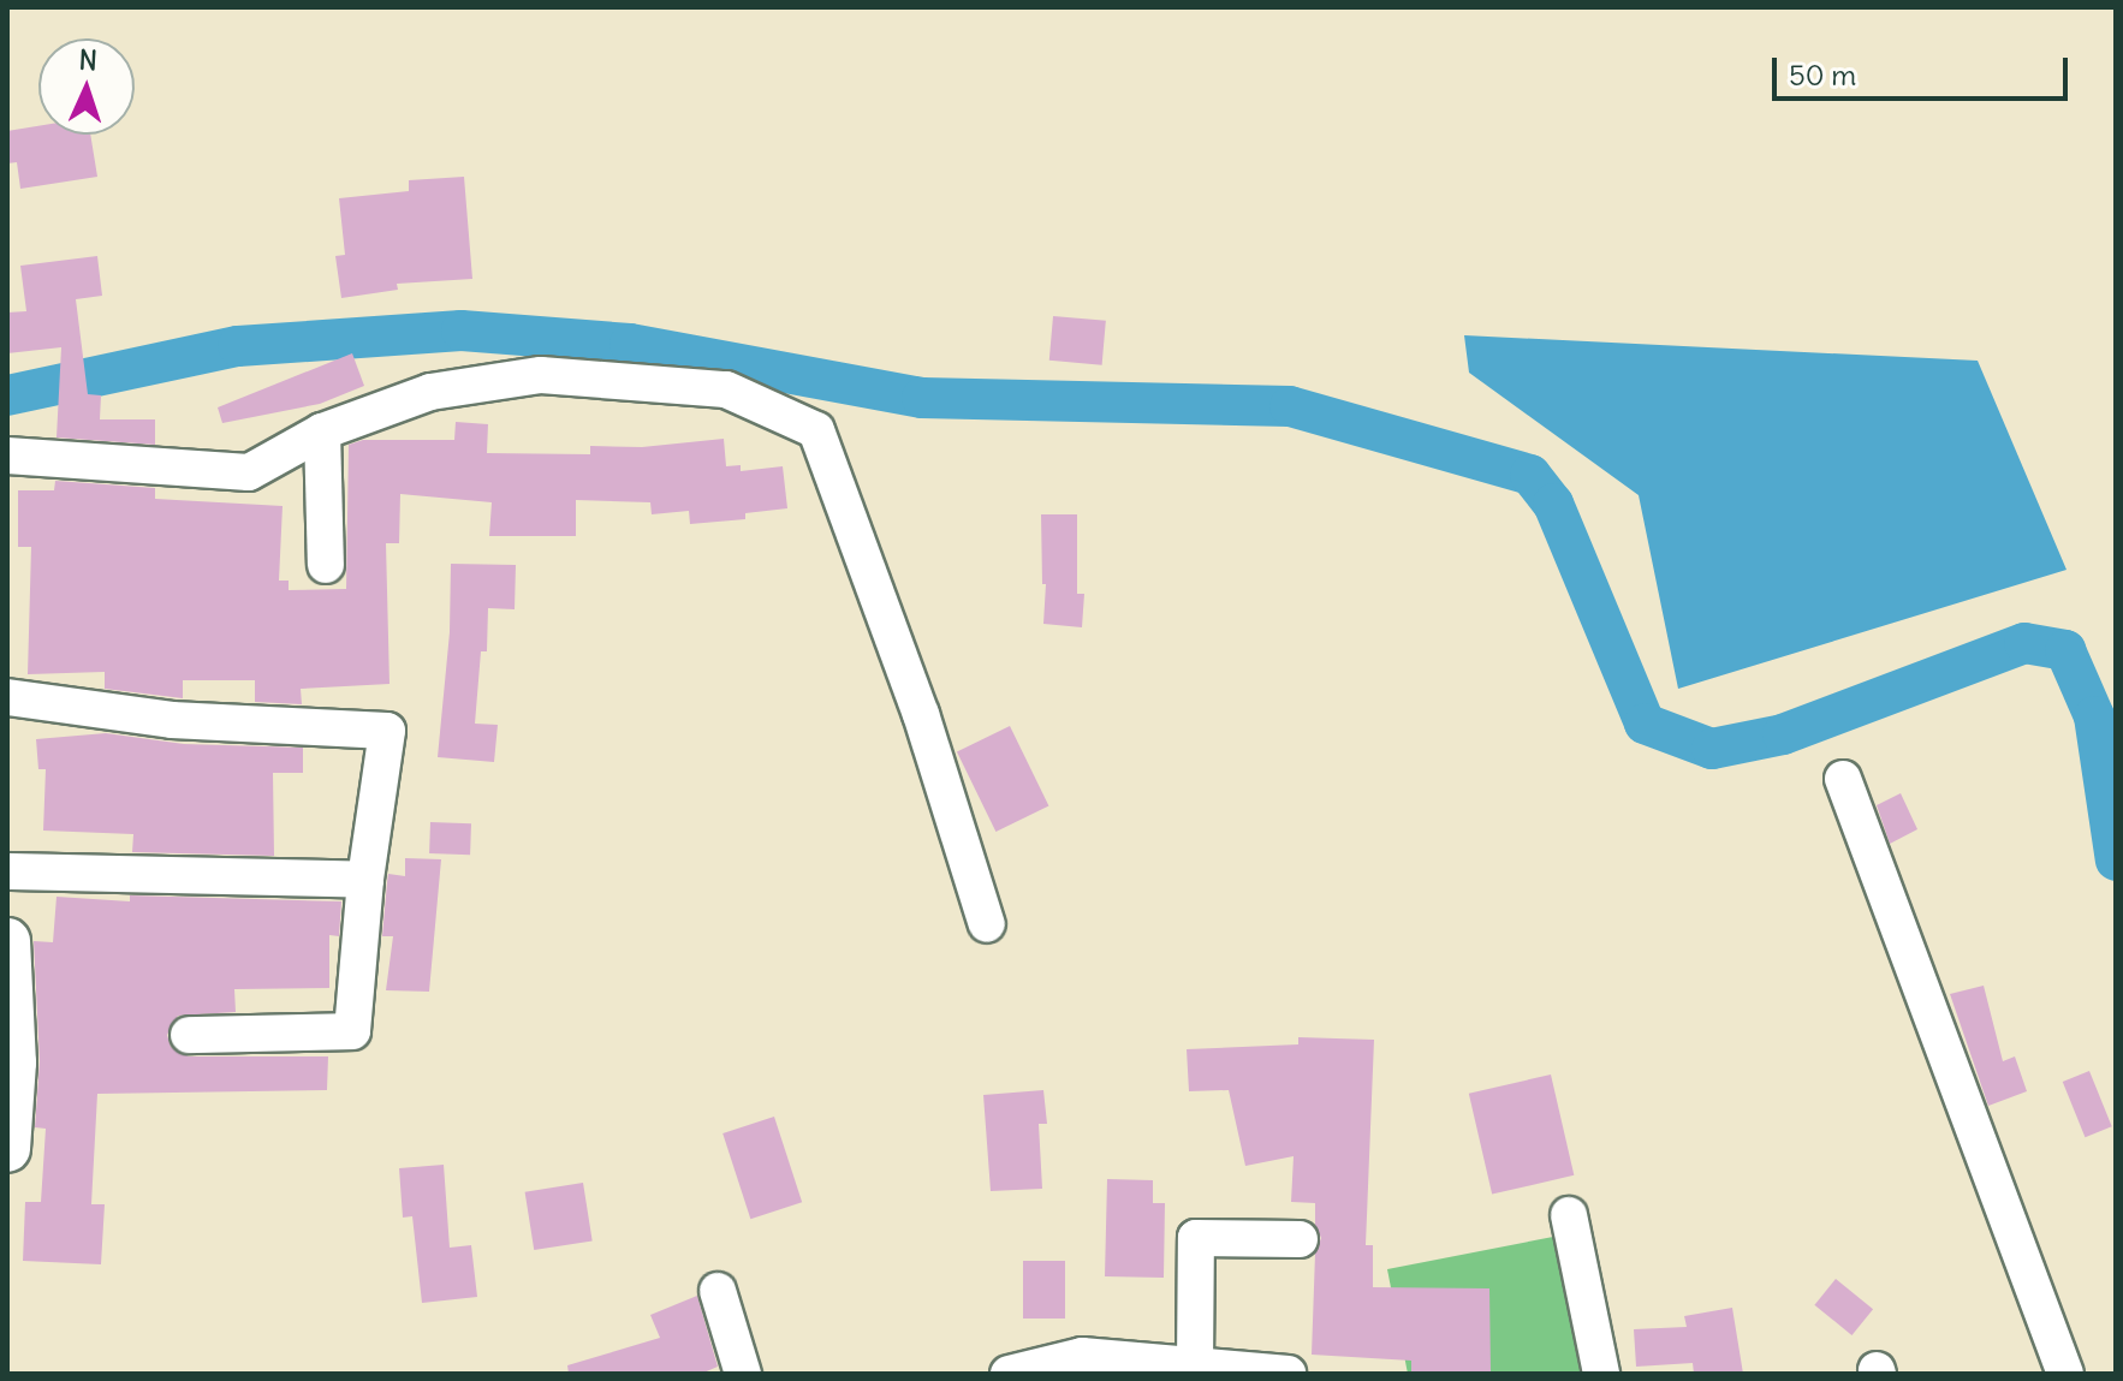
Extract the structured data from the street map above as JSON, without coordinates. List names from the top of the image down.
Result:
{
  "scale_bar": "50 m",
  "north": "top"
}
